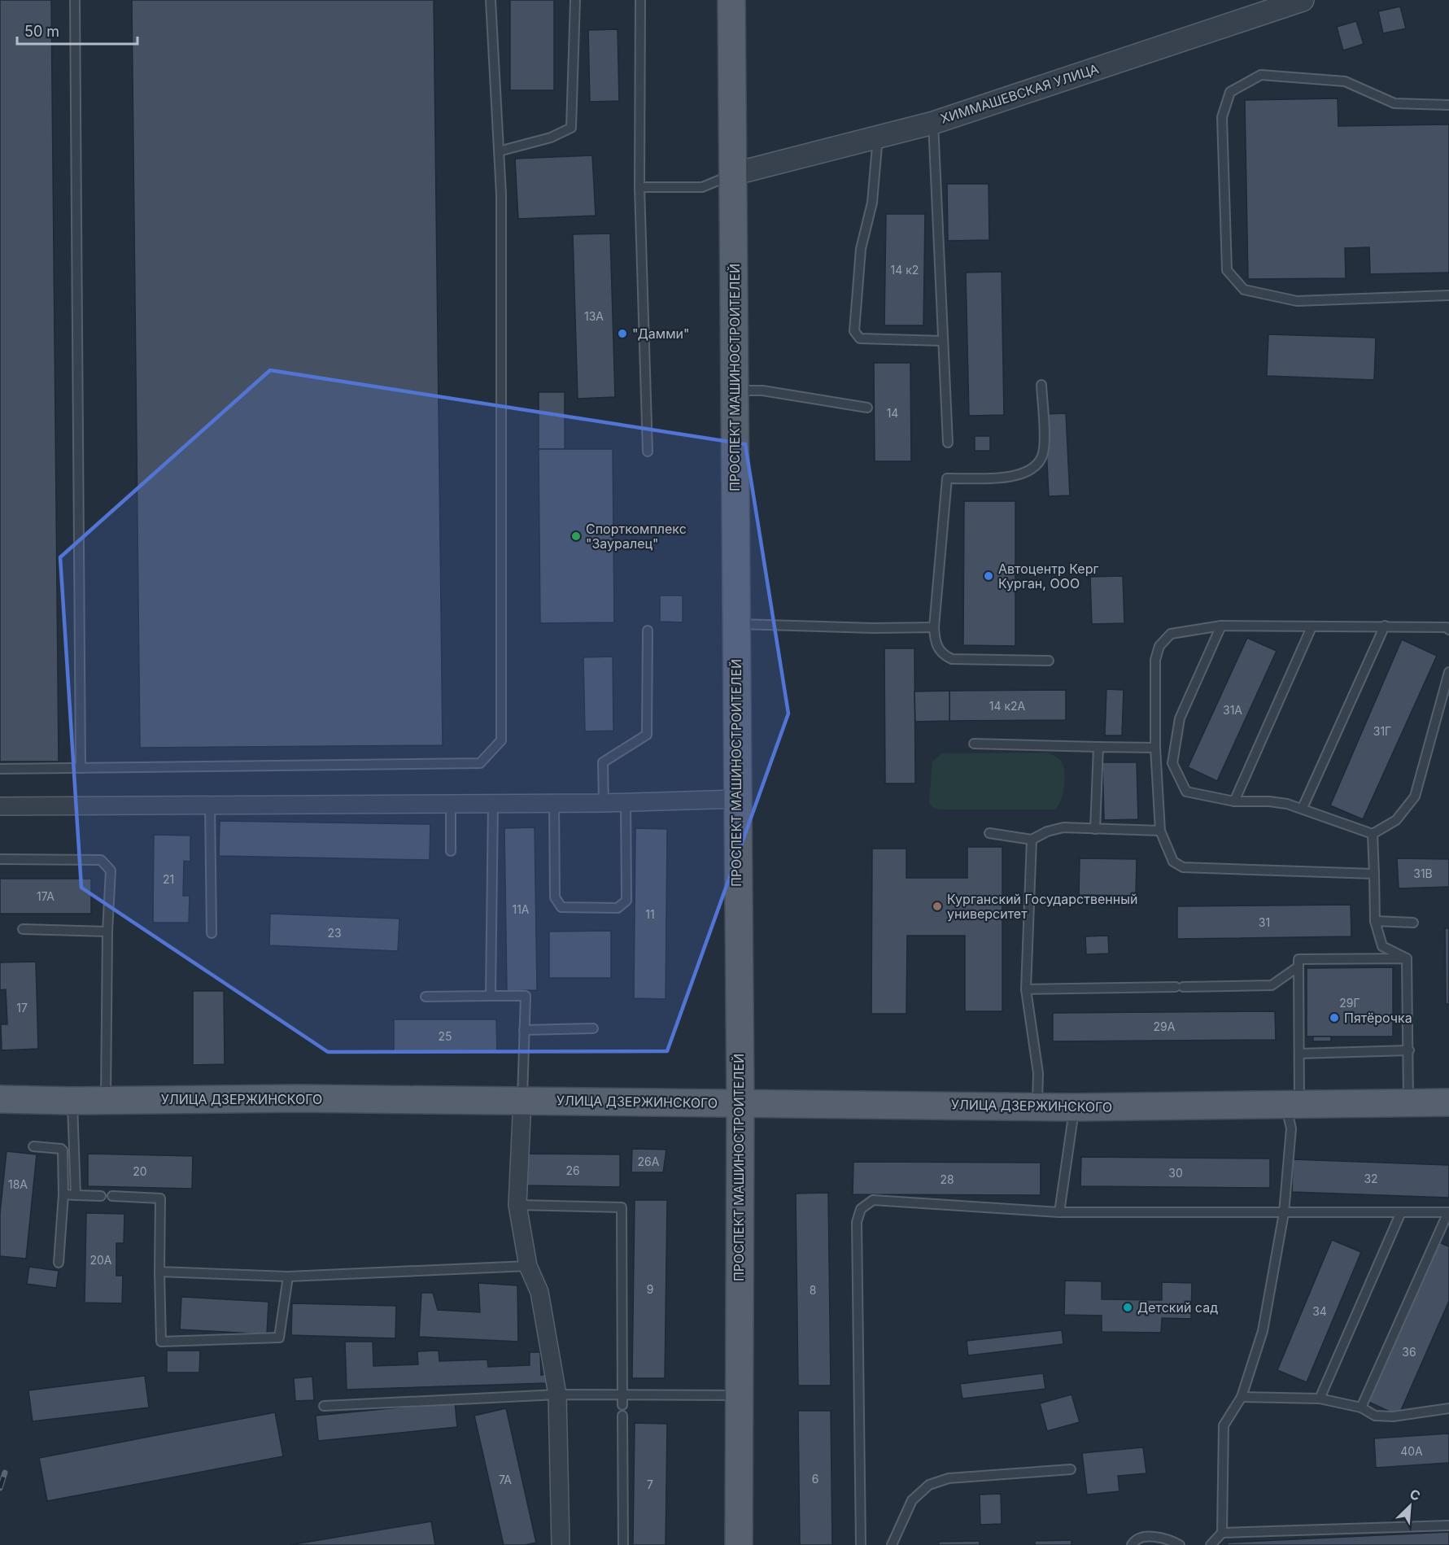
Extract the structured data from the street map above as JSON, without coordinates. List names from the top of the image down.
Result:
{
  "streets": {
    "main road": ["ПРОСПЕКТ МАШИНОСТРОИТЕЛЕЙ", "УЛИЦА ДЗЕРЖИНСКОГО"],
    "street": ["ХИММАШЕВСКАЯ УЛИЦА"]
  },
  "crossings": [
    ["ХИММАШЕВСКАЯ УЛИЦА", "ПРОСПЕКТ МАШИНОСТРОИТЕЛЕЙ"],
    ["ПРОСПЕКТ МАШИНОСТРОИТЕЛЕЙ", "УЛИЦА ДЗЕРЖИНСКОГО"]
  ],
  "places": [
    "\"Дамми\"",
    "Спорткомплекс \"Зауралец\"",
    "Автоцентр Керг Курган, ООО",
    "Курганский Государственный университет",
    "Пятёрочка",
    "Детский сад"
  ],
  "house_numbers": [
    "14 к2",
    "13А",
    "14",
    "14 к2А",
    "31А",
    "31Г",
    "31В",
    "21",
    "17А",
    "11А",
    "11",
    "31",
    "23",
    "29Г",
    "17",
    "29А",
    "25",
    "26А",
    "26",
    "20",
    "30",
    "32",
    "28",
    "18А",
    "20А",
    "9",
    "8",
    "34",
    "36",
    "40А",
    "6",
    "7А",
    "7"
  ],
  "scale_bar": "50 m",
  "north": "top right"
}
